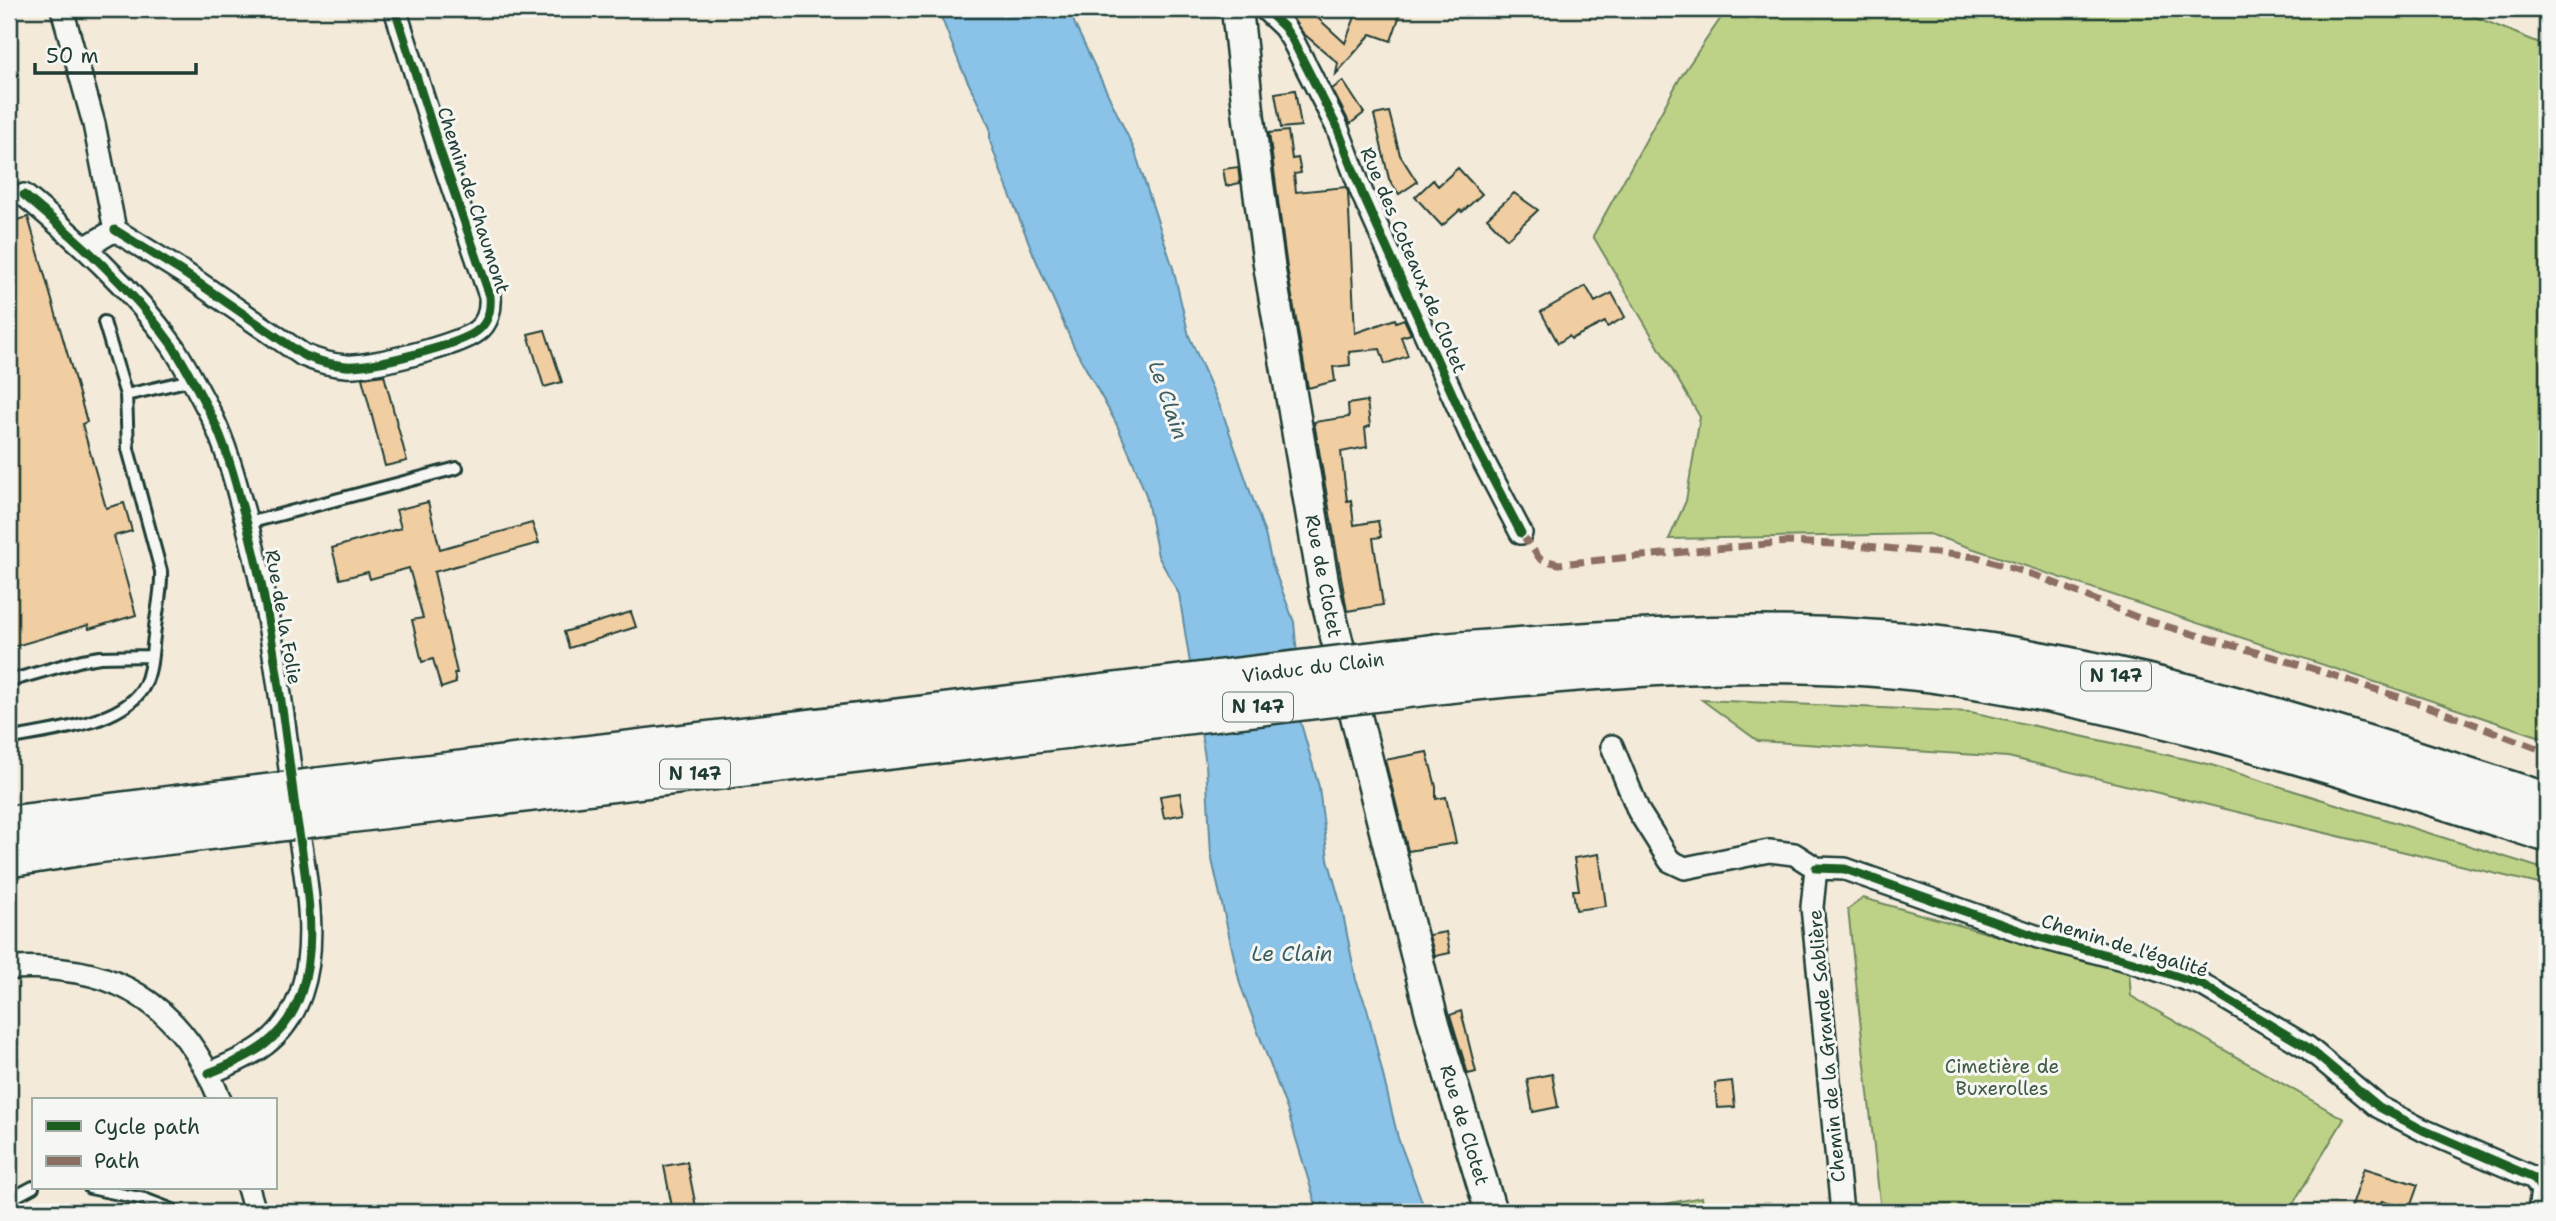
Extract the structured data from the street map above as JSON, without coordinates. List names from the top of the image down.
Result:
{
  "streets": {
    "highway": ["Viaduc du Clain", "N 147"],
    "main road": ["Rue de Clotet"],
    "street": [
      "Chemin de Chaumont",
      "Rue des Coteaux de Clotet",
      "Rue de la Folie",
      "Chemin de l'égalité",
      "Chemin de la Grande Sablière"
    ]
  },
  "crossings": [
    ["Viaduc du Clain", "N 147"],
    ["Chemin de l'égalité", "Chemin de la Grande Sablière"]
  ],
  "water": ["Le Clain"],
  "parks": ["Cimetière de Buxerolles"],
  "legend": ["Cycle path", "Path"],
  "scale_bar": "50 m"
}
